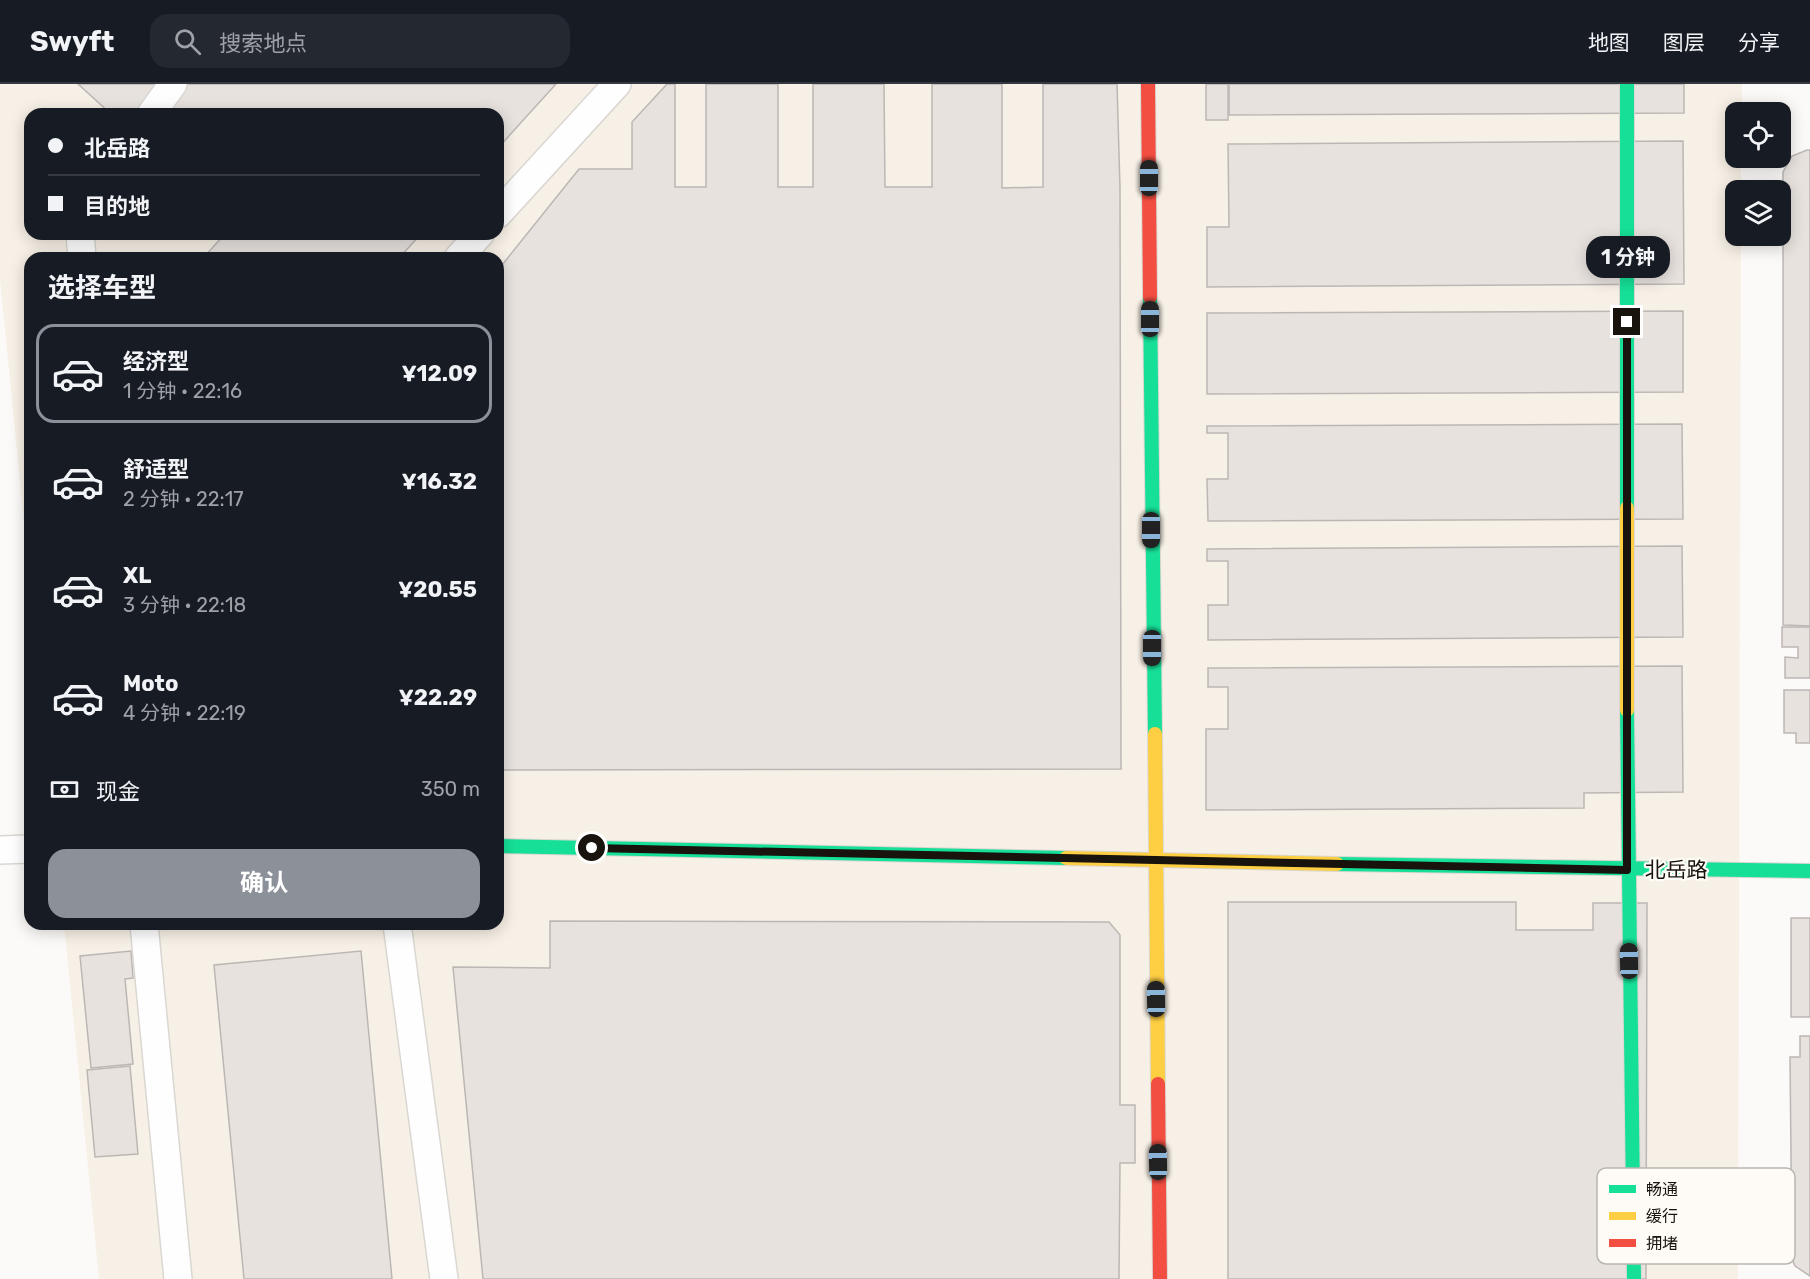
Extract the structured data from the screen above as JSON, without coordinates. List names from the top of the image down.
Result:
{
  "streets": {
    "street": ["北岳路"]
  },
  "legend": ["畅通", "缓行", "拥堵"],
  "page": {
    "header": "Swyft",
    "search": "搜索地点",
    "nav": ["地图", "图层", "分享"],
    "banner": ["北岳路", "目的地"],
    "bubble": "1 分钟",
    "heading": "选择车型",
    "list": [
      {
        "name": "经济型",
        "note": "1 分钟 · 22:16",
        "value": "¥12.09"
      },
      {
        "name": "舒适型",
        "note": "2 分钟 · 22:17",
        "value": "¥16.32"
      },
      {
        "name": "XL",
        "note": "3 分钟 · 22:18",
        "value": "¥20.55"
      },
      {
        "name": "Moto",
        "note": "4 分钟 · 22:19",
        "value": "¥22.29"
      }
    ],
    "pay": ["现金", "350 m"],
    "buttons": "确认"
  }
}
